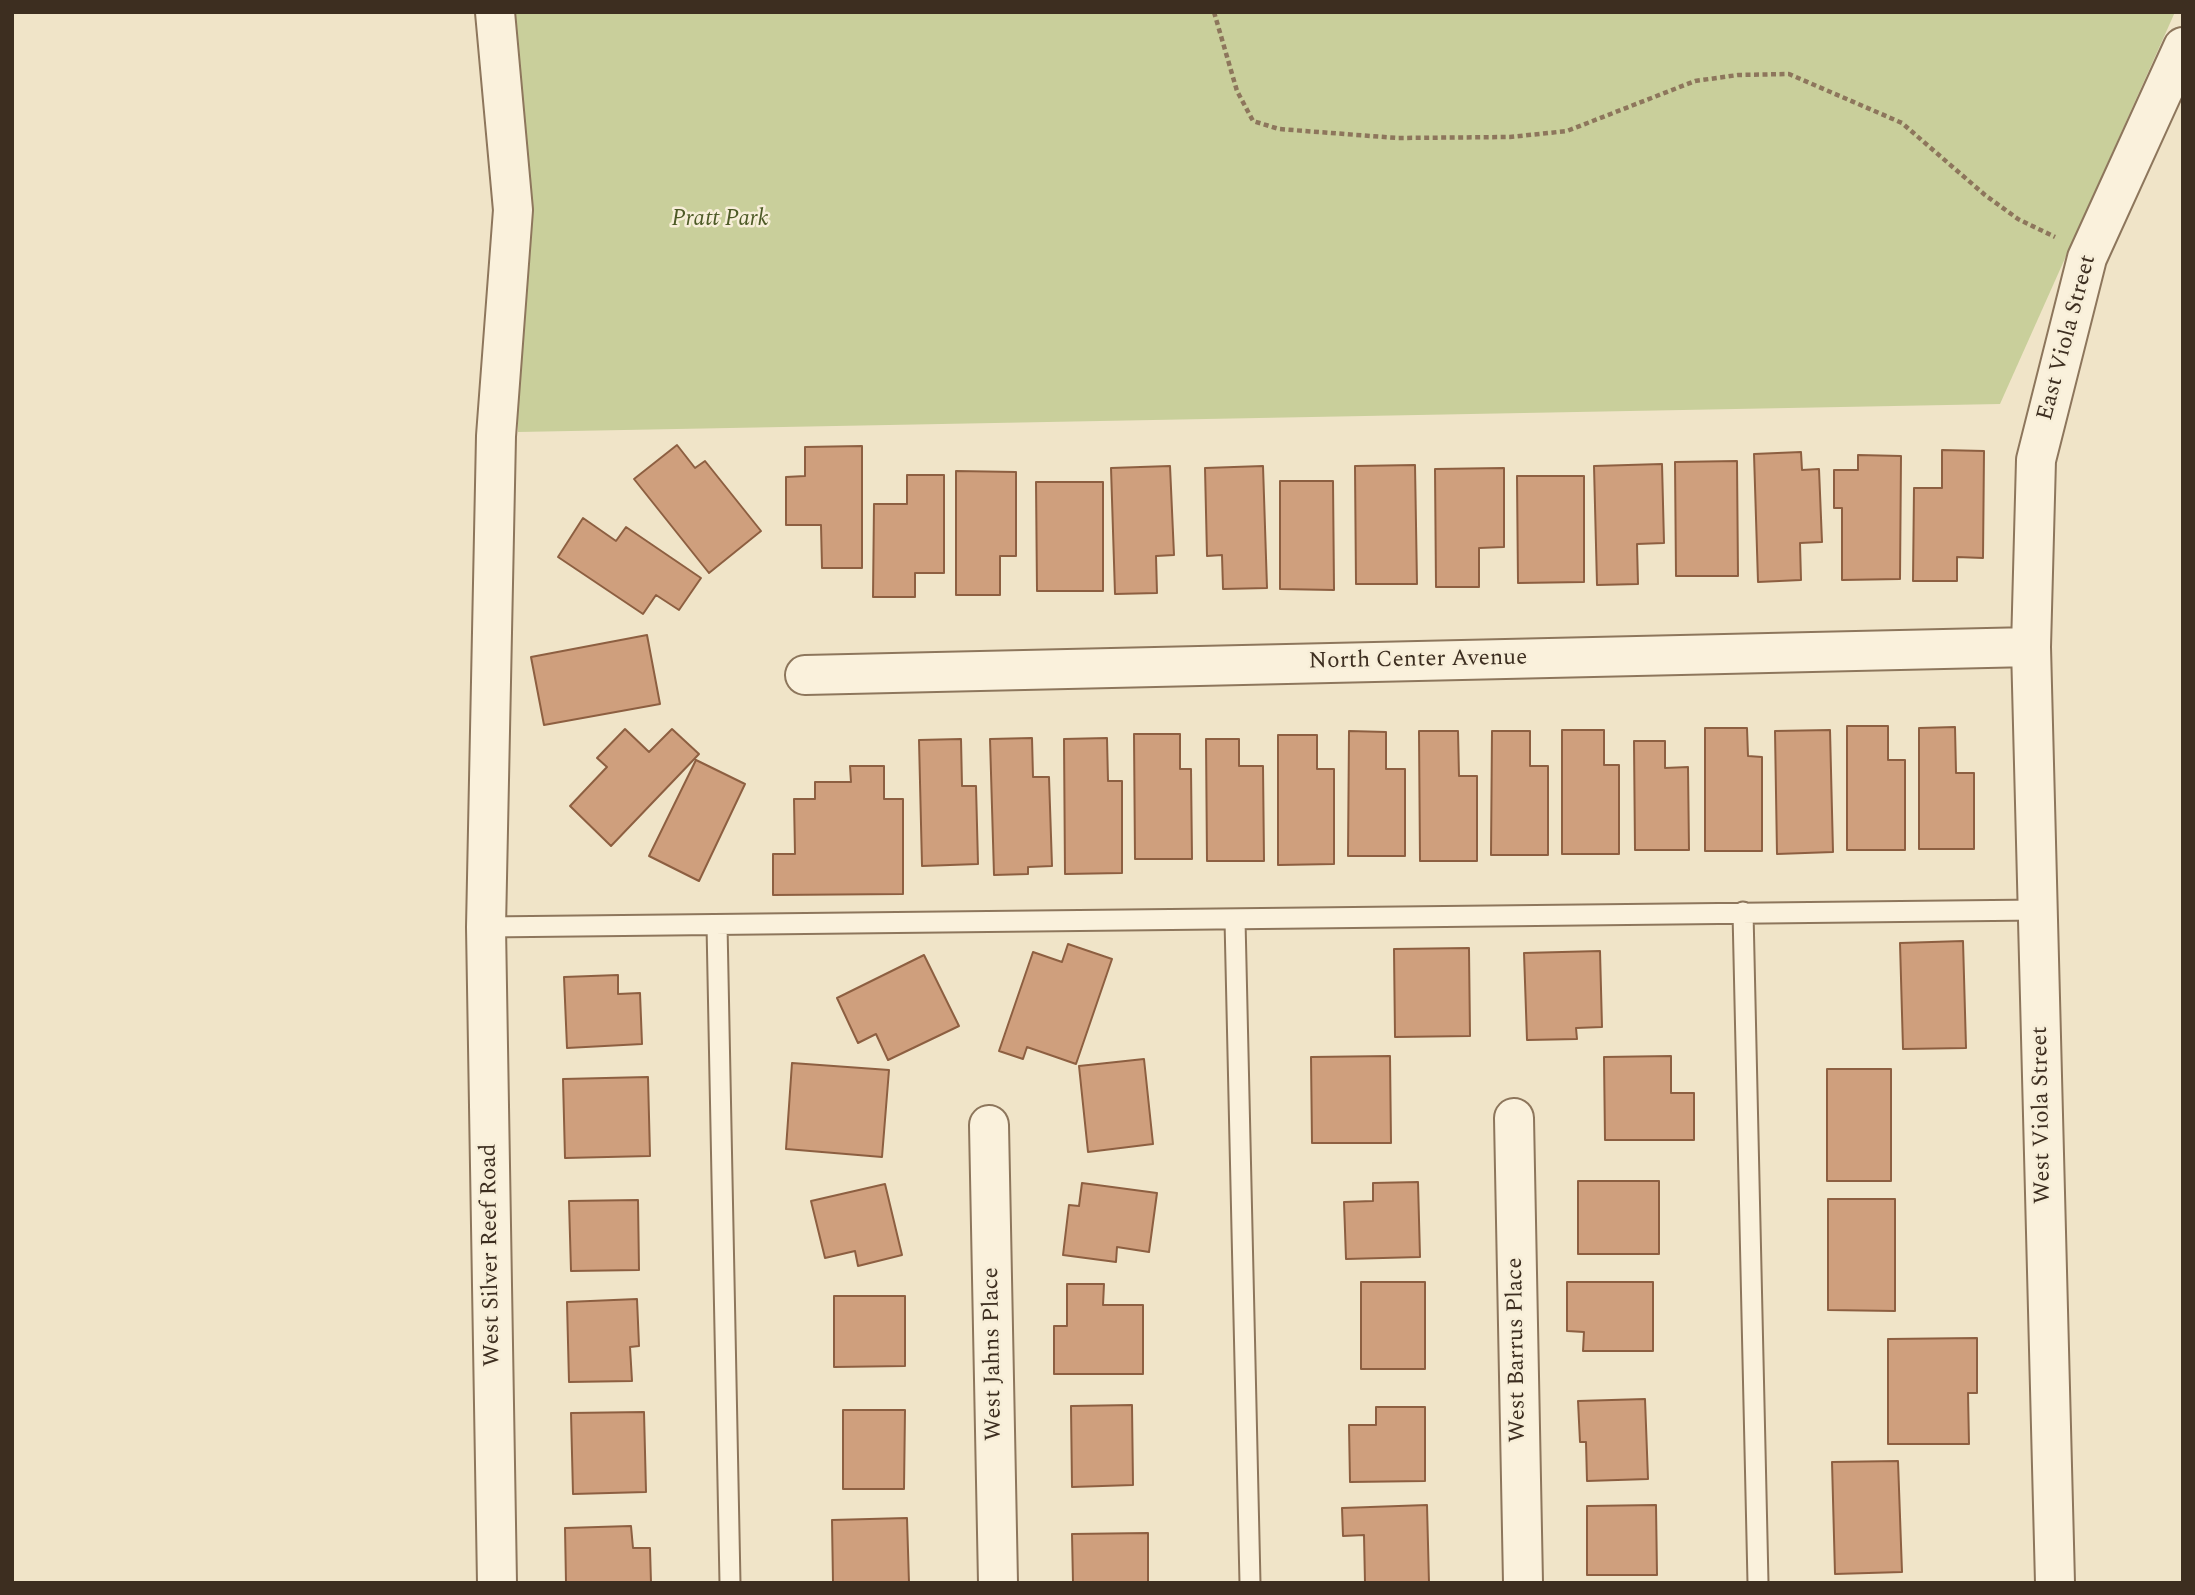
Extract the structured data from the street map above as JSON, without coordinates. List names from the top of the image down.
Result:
{
  "streets": {
    "street": [
      "East Viola Street",
      "North Center Avenue",
      "West Viola Street",
      "West Silver Reef Road",
      "West Barrus Place",
      "West Jahns Place"
    ]
  },
  "crossings": [
    ["East Viola Street", "North Center Avenue"],
    ["East Viola Street", "West Viola Street"],
    ["North Center Avenue", "West Viola Street"]
  ],
  "parks": ["Pratt Park"]
}
